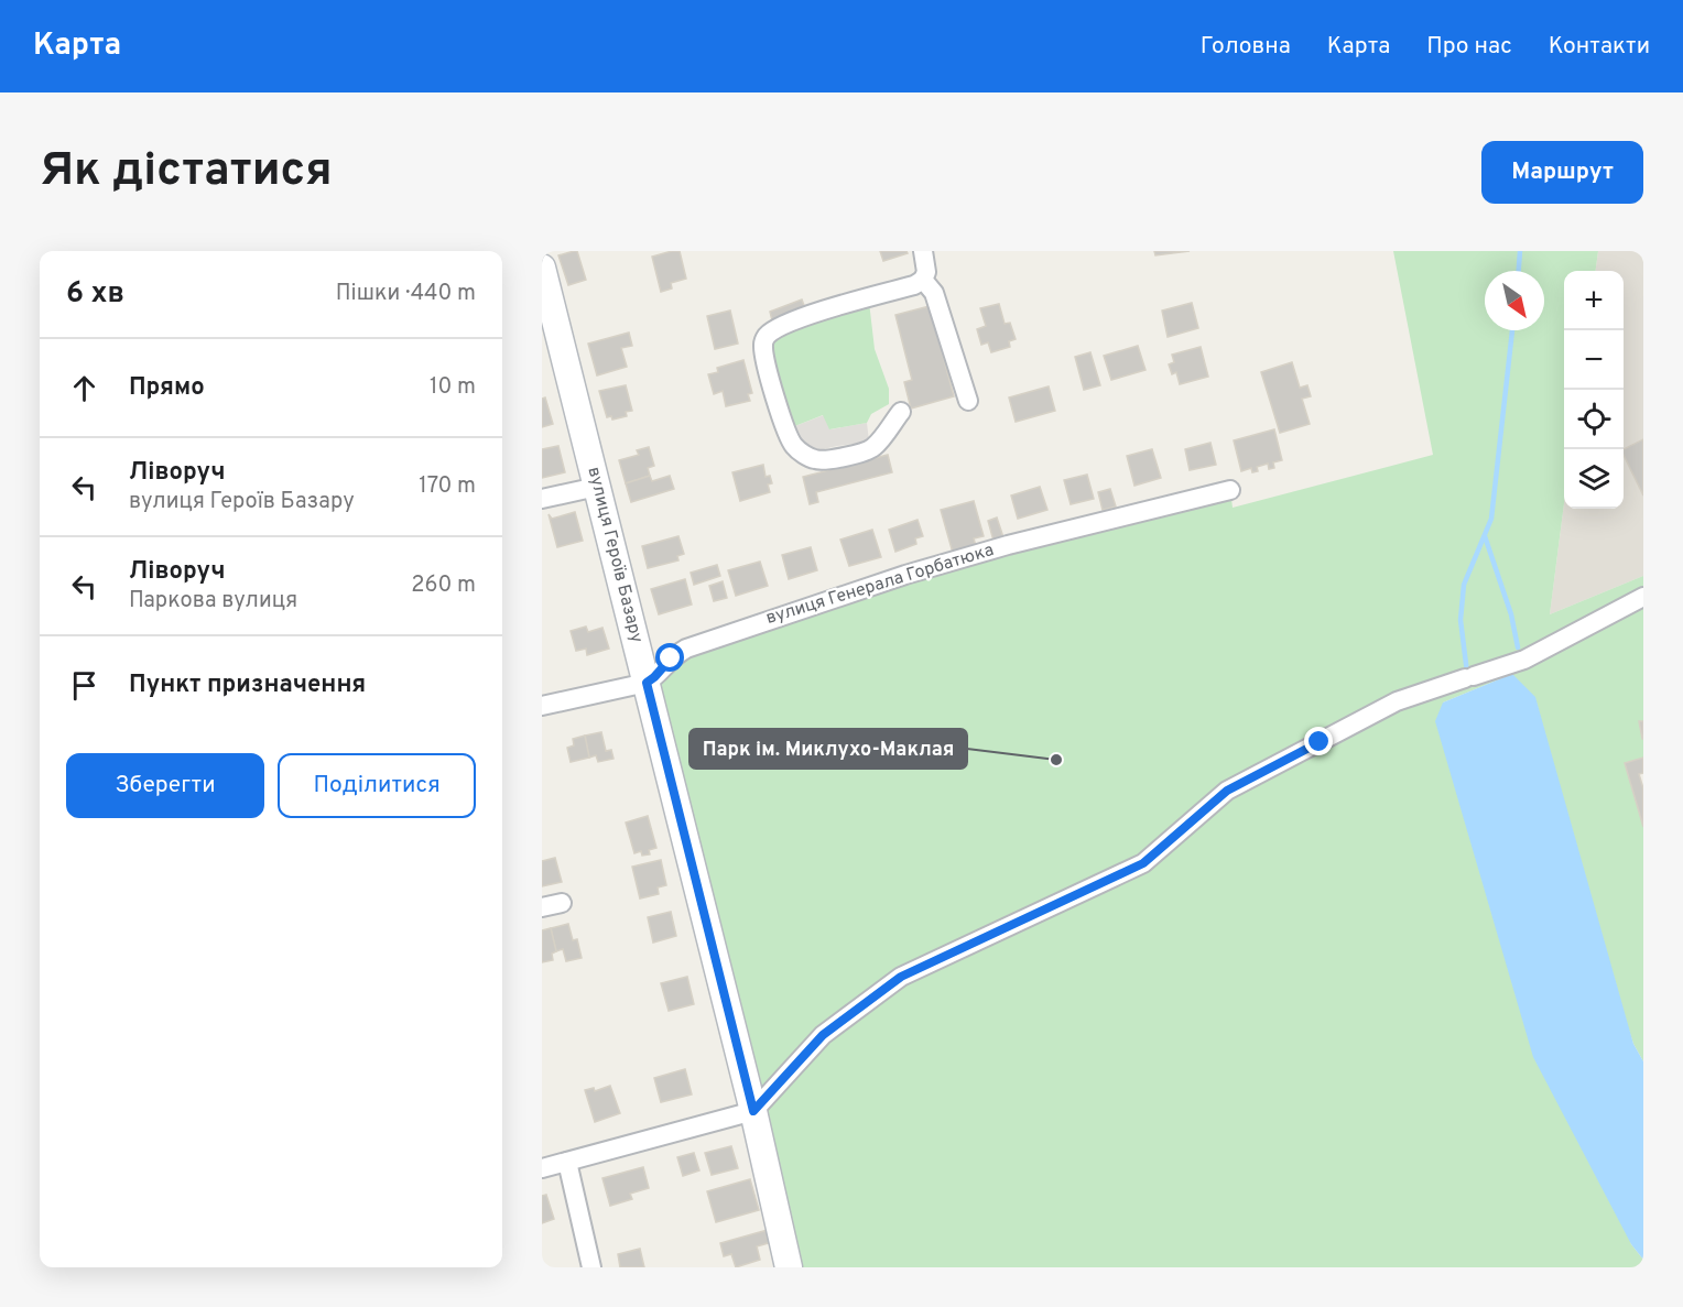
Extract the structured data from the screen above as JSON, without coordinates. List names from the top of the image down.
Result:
{
  "streets": {
    "street": ["вулиця Героїв Базару", "вулиця Генерала Горбатюка"]
  },
  "crossings": [
    ["вулиця Героїв Базару", "вулиця Генерала Горбатюка"]
  ],
  "places": ["Парк ім. Миклухо-Маклая"],
  "north": "bottom right",
  "page": {
    "header": "Карта",
    "nav": [
      "Головна",
      "Карта",
      "Про нас",
      "Контакти"
    ],
    "buttons": [
      "Маршрут",
      ["Зберегти", "Поділитися"]
    ],
    "title": "Як дістатися",
    "heading": ["6 хв", "Пішки · 440 m"],
    "map_buttons": ["+", "−"],
    "list": [
      ["Прямо", "10 m"],
      ["Ліворуч", "вулиця Героїв Базару", "170 m"],
      ["Ліворуч", "Паркова вулиця", "260 m"],
      "Пункт призначення"
    ]
  }
}
